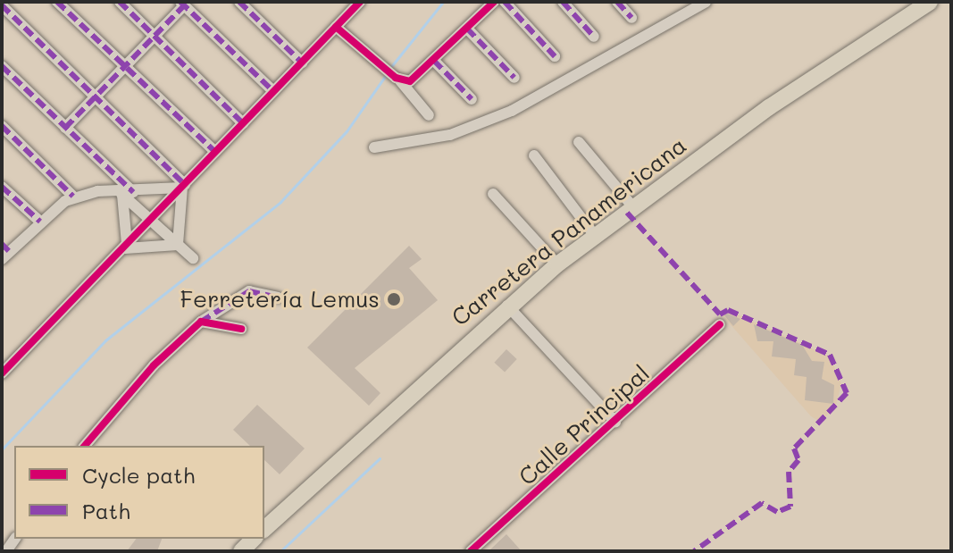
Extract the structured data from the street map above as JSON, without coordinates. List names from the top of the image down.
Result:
{
  "streets": {
    "highway": ["Carretera Panamericana"],
    "street": ["Calle Principal"]
  },
  "places": ["Ferretería Lemus"],
  "legend": ["Cycle path", "Path"]
}
